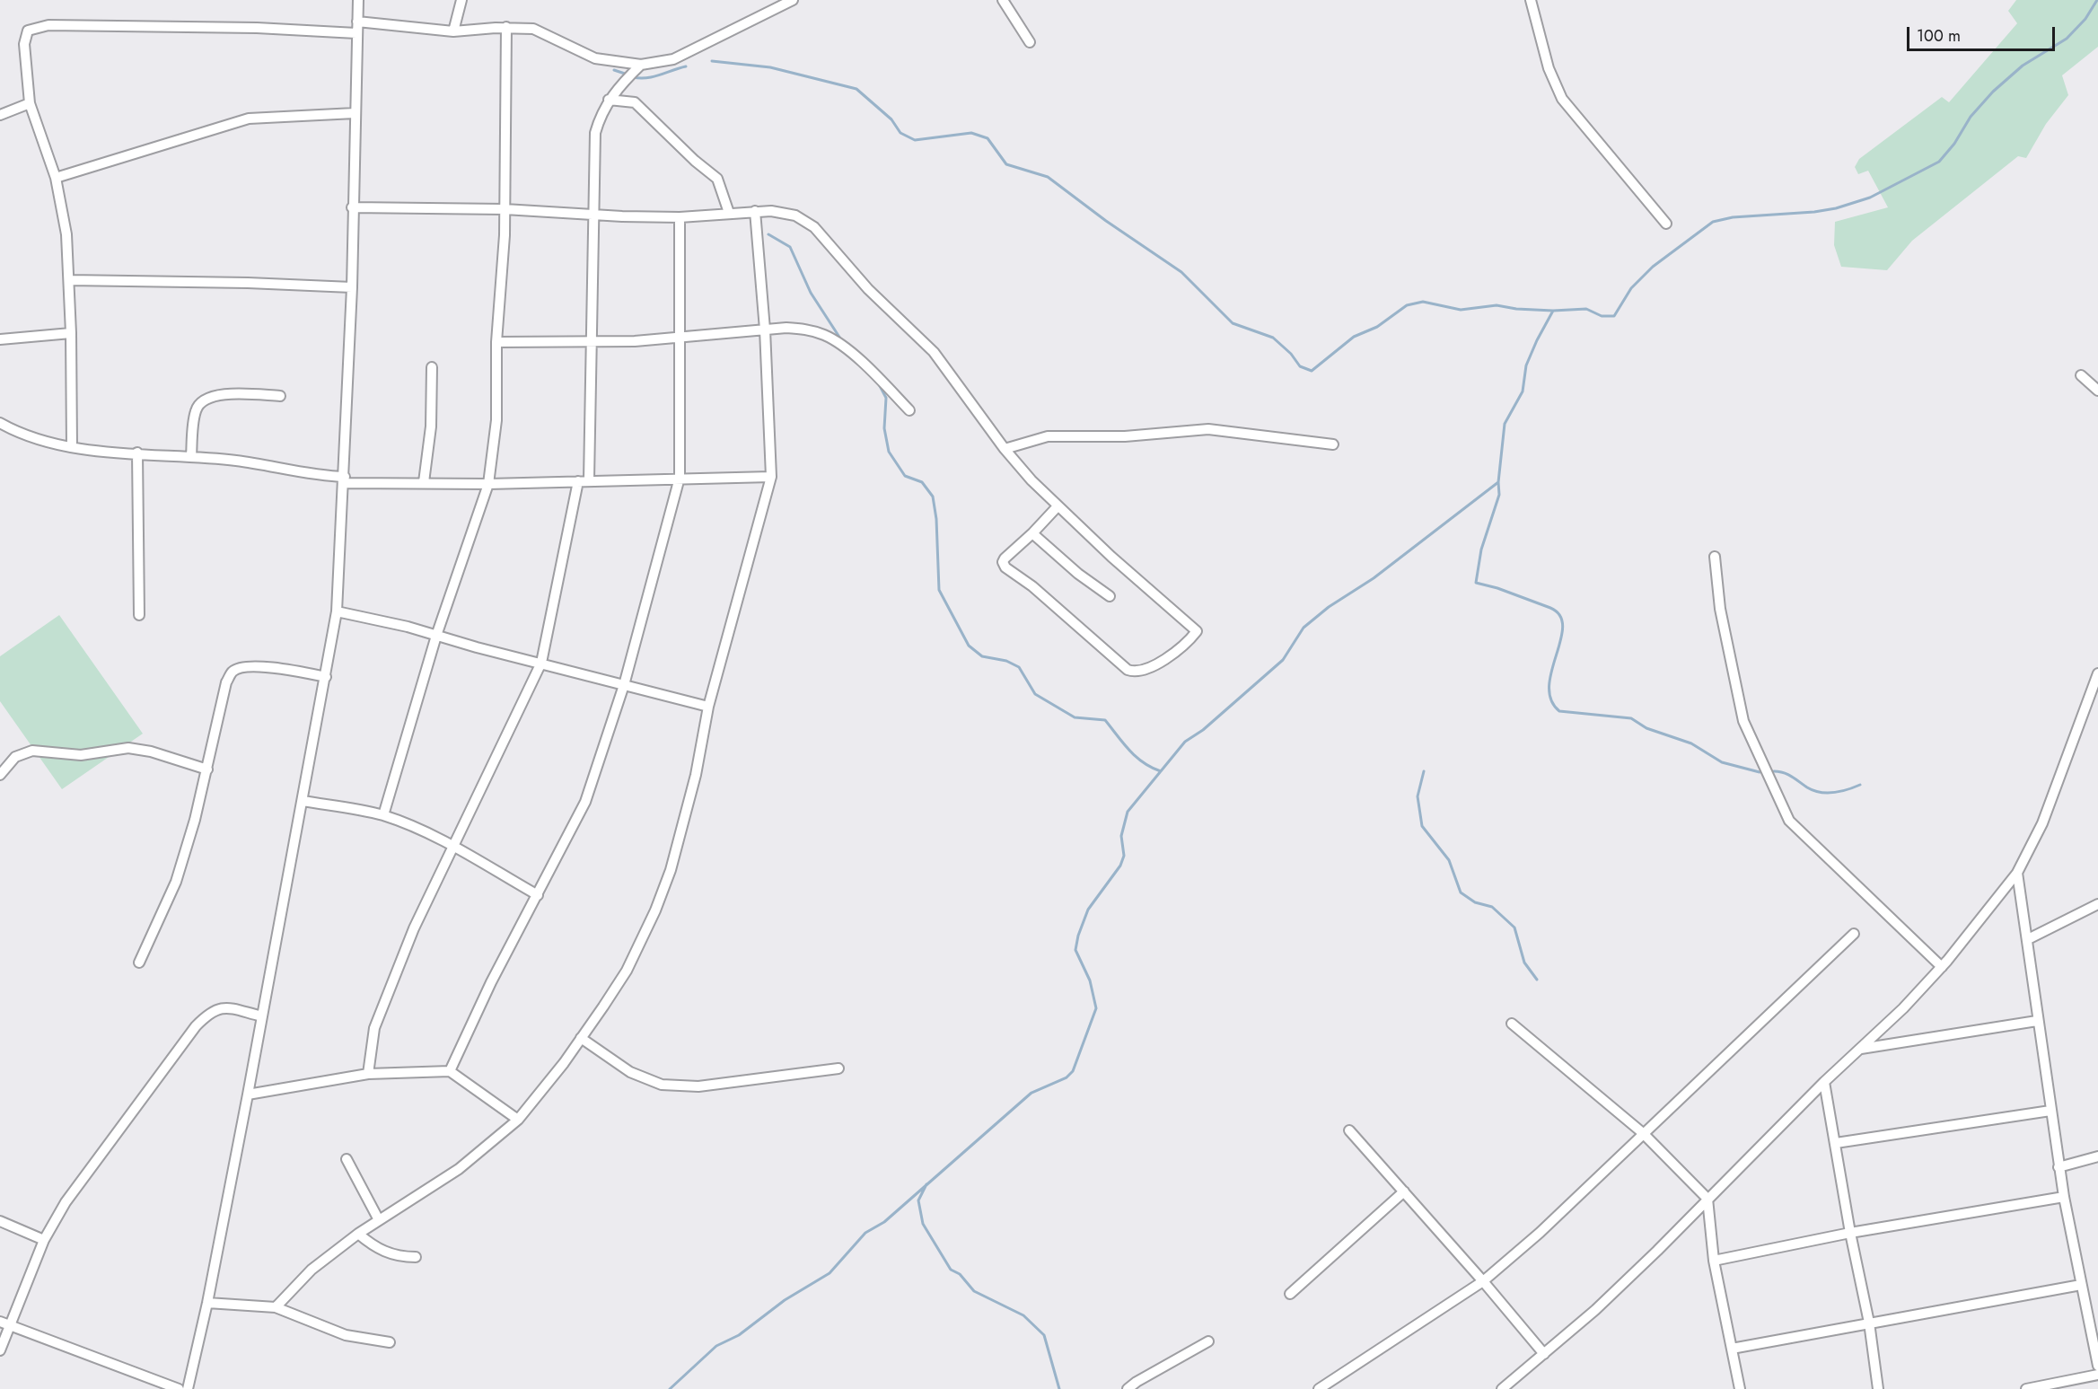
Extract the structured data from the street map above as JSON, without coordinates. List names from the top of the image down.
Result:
{
  "scale_bar": "100 m"
}
